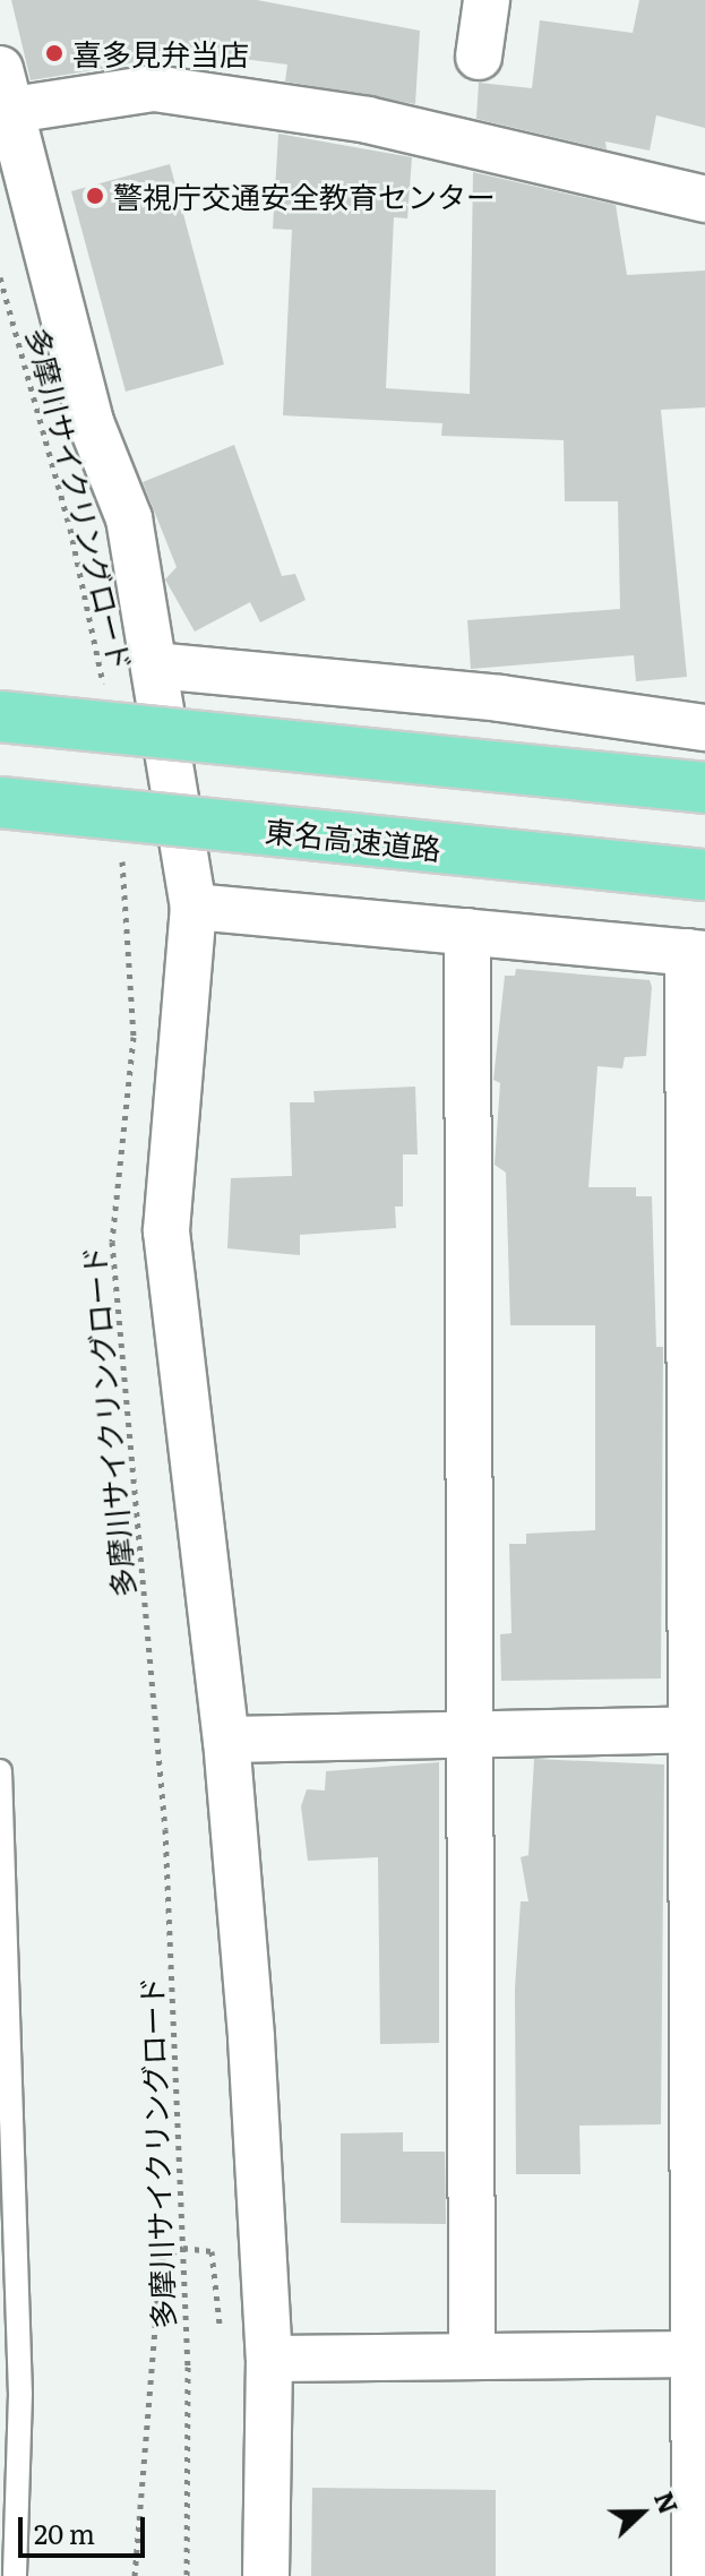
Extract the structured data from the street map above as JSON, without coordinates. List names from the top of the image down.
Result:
{
  "streets": {
    "highway": ["東名高速道路"],
    "path": ["多摩川サイクリングロード"]
  },
  "places": ["喜多見弁当店", "警視庁交通安全教育センター"],
  "scale_bar": "20 m",
  "north": "right"
}
